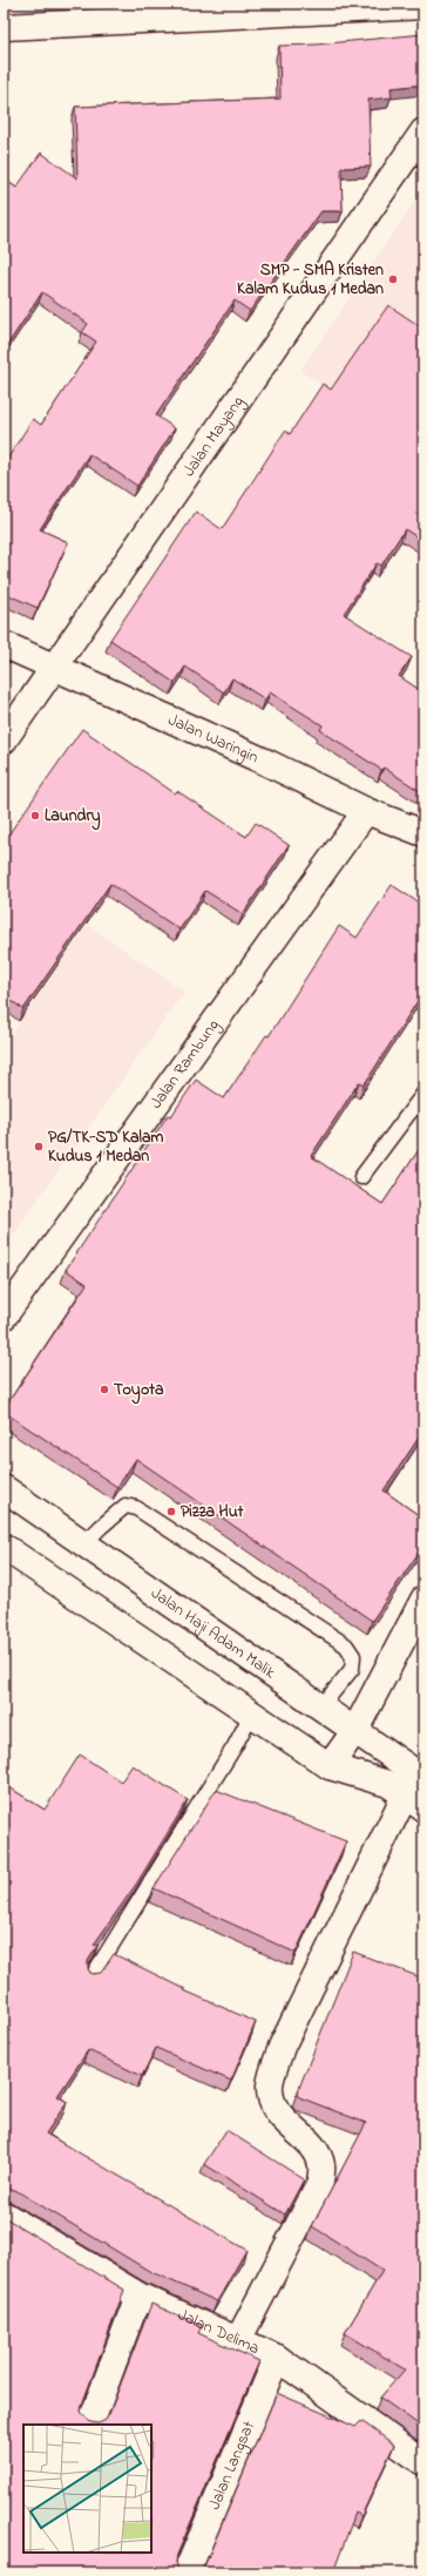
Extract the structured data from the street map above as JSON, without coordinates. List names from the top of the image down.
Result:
{
  "streets": {
    "street": [
      "Jalan Mayang",
      "Jalan Waringin",
      "Jalan Rambung",
      "Jalan Haji Adam Malik",
      "Jalan Delima",
      "Jalan Langsat"
    ]
  },
  "crossings": [
    ["Jalan Mayang", "Jalan Waringin"],
    ["Jalan Waringin", "Jalan Rambung"],
    ["Jalan Delima", "Jalan Langsat"]
  ],
  "places": [
    "SMP - SMA Kristen Kalam Kudus 1 Medan",
    "Laundry",
    "PG/TK-SD Kalam Kudus 1 Medan",
    "Toyota",
    "Pizza Hut"
  ]
}
